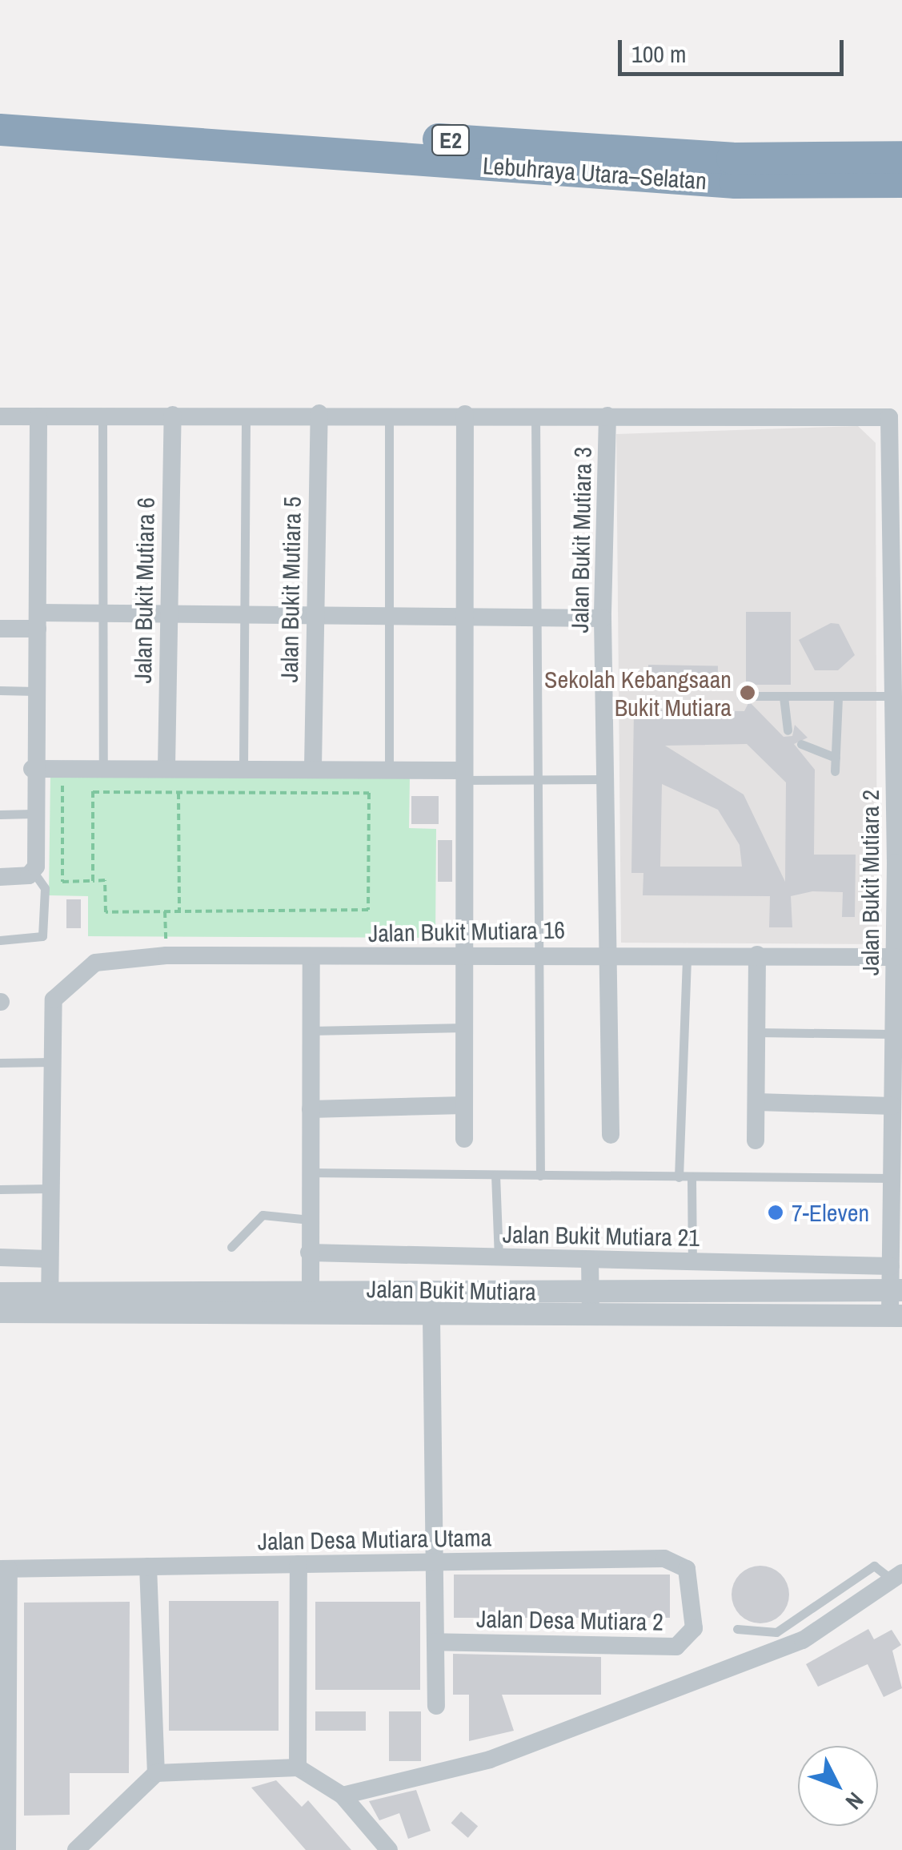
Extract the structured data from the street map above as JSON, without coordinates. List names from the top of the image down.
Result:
{
  "streets": {
    "highway": ["E2", "Lebuhraya Utara–Selatan"],
    "street": [
      "Jalan Bukit Mutiara 3",
      "Jalan Bukit Mutiara 5",
      "Jalan Bukit Mutiara 6",
      "Jalan Bukit Mutiara 2",
      "Jalan Bukit Mutiara 16",
      "Jalan Bukit Mutiara 21",
      "Jalan Bukit Mutiara",
      "Jalan Desa Mutiara Utama",
      "Jalan Desa Mutiara 2"
    ]
  },
  "crossings": [
    ["Jalan Bukit Mutiara 3", "Jalan Bukit Mutiara 2"],
    ["Jalan Bukit Mutiara 3", "Jalan Bukit Mutiara 16"],
    ["Jalan Bukit Mutiara 2", "Jalan Bukit Mutiara 16"],
    ["Jalan Bukit Mutiara 2", "Jalan Bukit Mutiara 21"],
    ["Jalan Bukit Mutiara 2", "Jalan Bukit Mutiara"],
    ["Jalan Desa Mutiara Utama", "Jalan Desa Mutiara 2"]
  ],
  "places": ["Sekolah Kebangsaan Bukit Mutiara", "7-Eleven"],
  "scale_bar": "100 m",
  "north": "bottom right"
}
